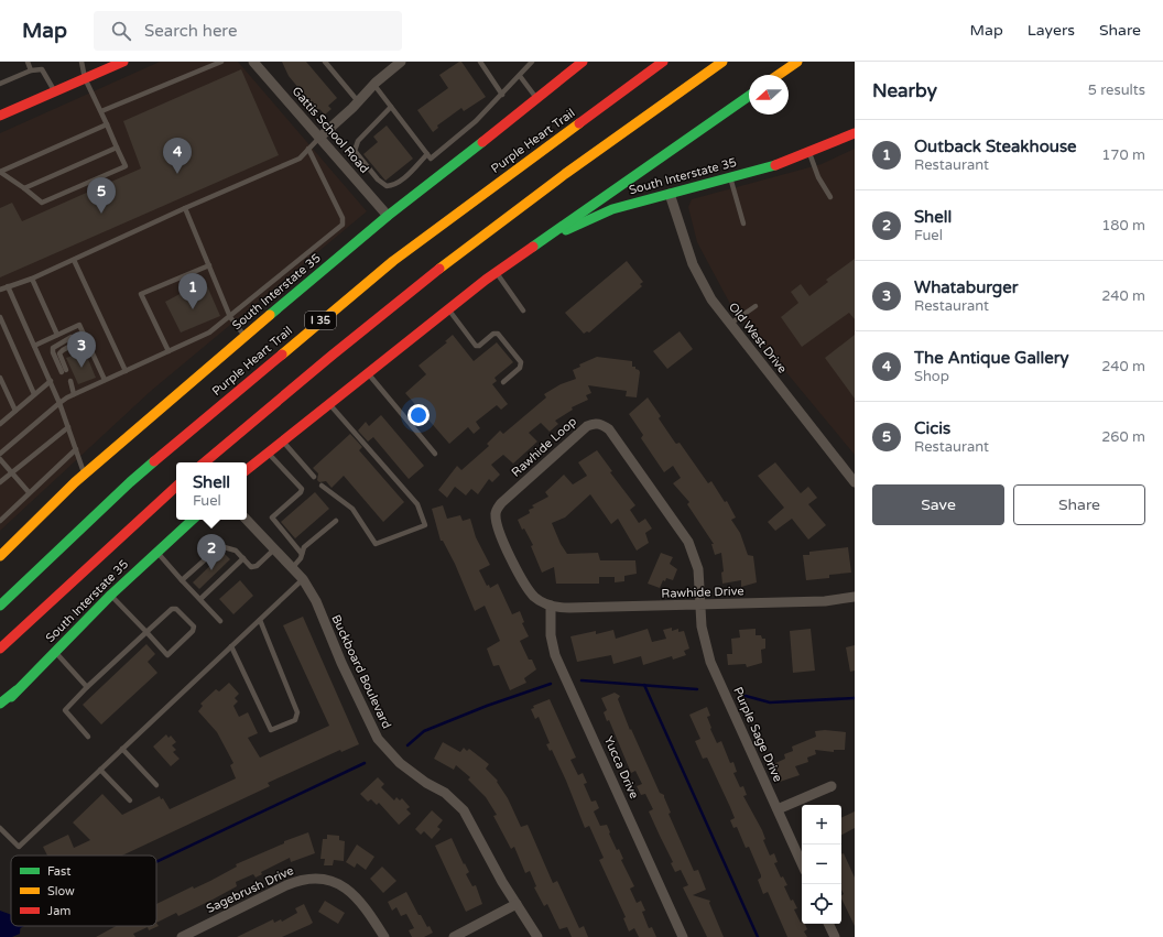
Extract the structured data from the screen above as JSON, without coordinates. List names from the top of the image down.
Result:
{
  "streets": {
    "main road": ["Purple Heart Trail", "South Interstate 35", "I 35"],
    "street": [
      "Gattis School Road",
      "Old West Drive",
      "Rawhide Loop",
      "Rawhide Drive",
      "Buckboard Boulevard",
      "Purple Sage Drive",
      "Yucca Drive",
      "Sagebrush Drive"
    ]
  },
  "crossings": [
    ["Gattis School Road", "South Interstate 35"],
    ["South Interstate 35", "Old West Drive"],
    ["Rawhide Loop", "Rawhide Drive"],
    ["Rawhide Loop", "Purple Sage Drive"],
    ["Rawhide Loop", "Yucca Drive"],
    ["Rawhide Drive", "Purple Sage Drive"],
    ["Rawhide Drive", "Yucca Drive"]
  ],
  "legend": ["Fast", "Slow", "Jam"],
  "north": "left",
  "page": {
    "header": "Map",
    "search": "Search here",
    "nav": ["Map", "Layers", "Share"],
    "heading": ["Nearby", "5 results"],
    "list": [
      {
        "mark": "1",
        "name": "Outback Steakhouse",
        "note": "Restaurant",
        "value": "170 m"
      },
      {
        "mark": "2",
        "name": "Shell",
        "note": "Fuel",
        "value": "180 m"
      },
      {
        "mark": "3",
        "name": "Whataburger",
        "note": "Restaurant",
        "value": "240 m"
      },
      {
        "mark": "4",
        "name": "The Antique Gallery",
        "note": "Shop",
        "value": "240 m"
      },
      {
        "mark": "5",
        "name": "Cicis",
        "note": "Restaurant",
        "value": "260 m"
      }
    ],
    "pins": [
      "4",
      "5",
      "1",
      "3",
      "2"
    ],
    "popup": ["Shell", "Fuel"],
    "buttons": ["Save", "Share"],
    "map_buttons": ["+", "−"]
  }
}
